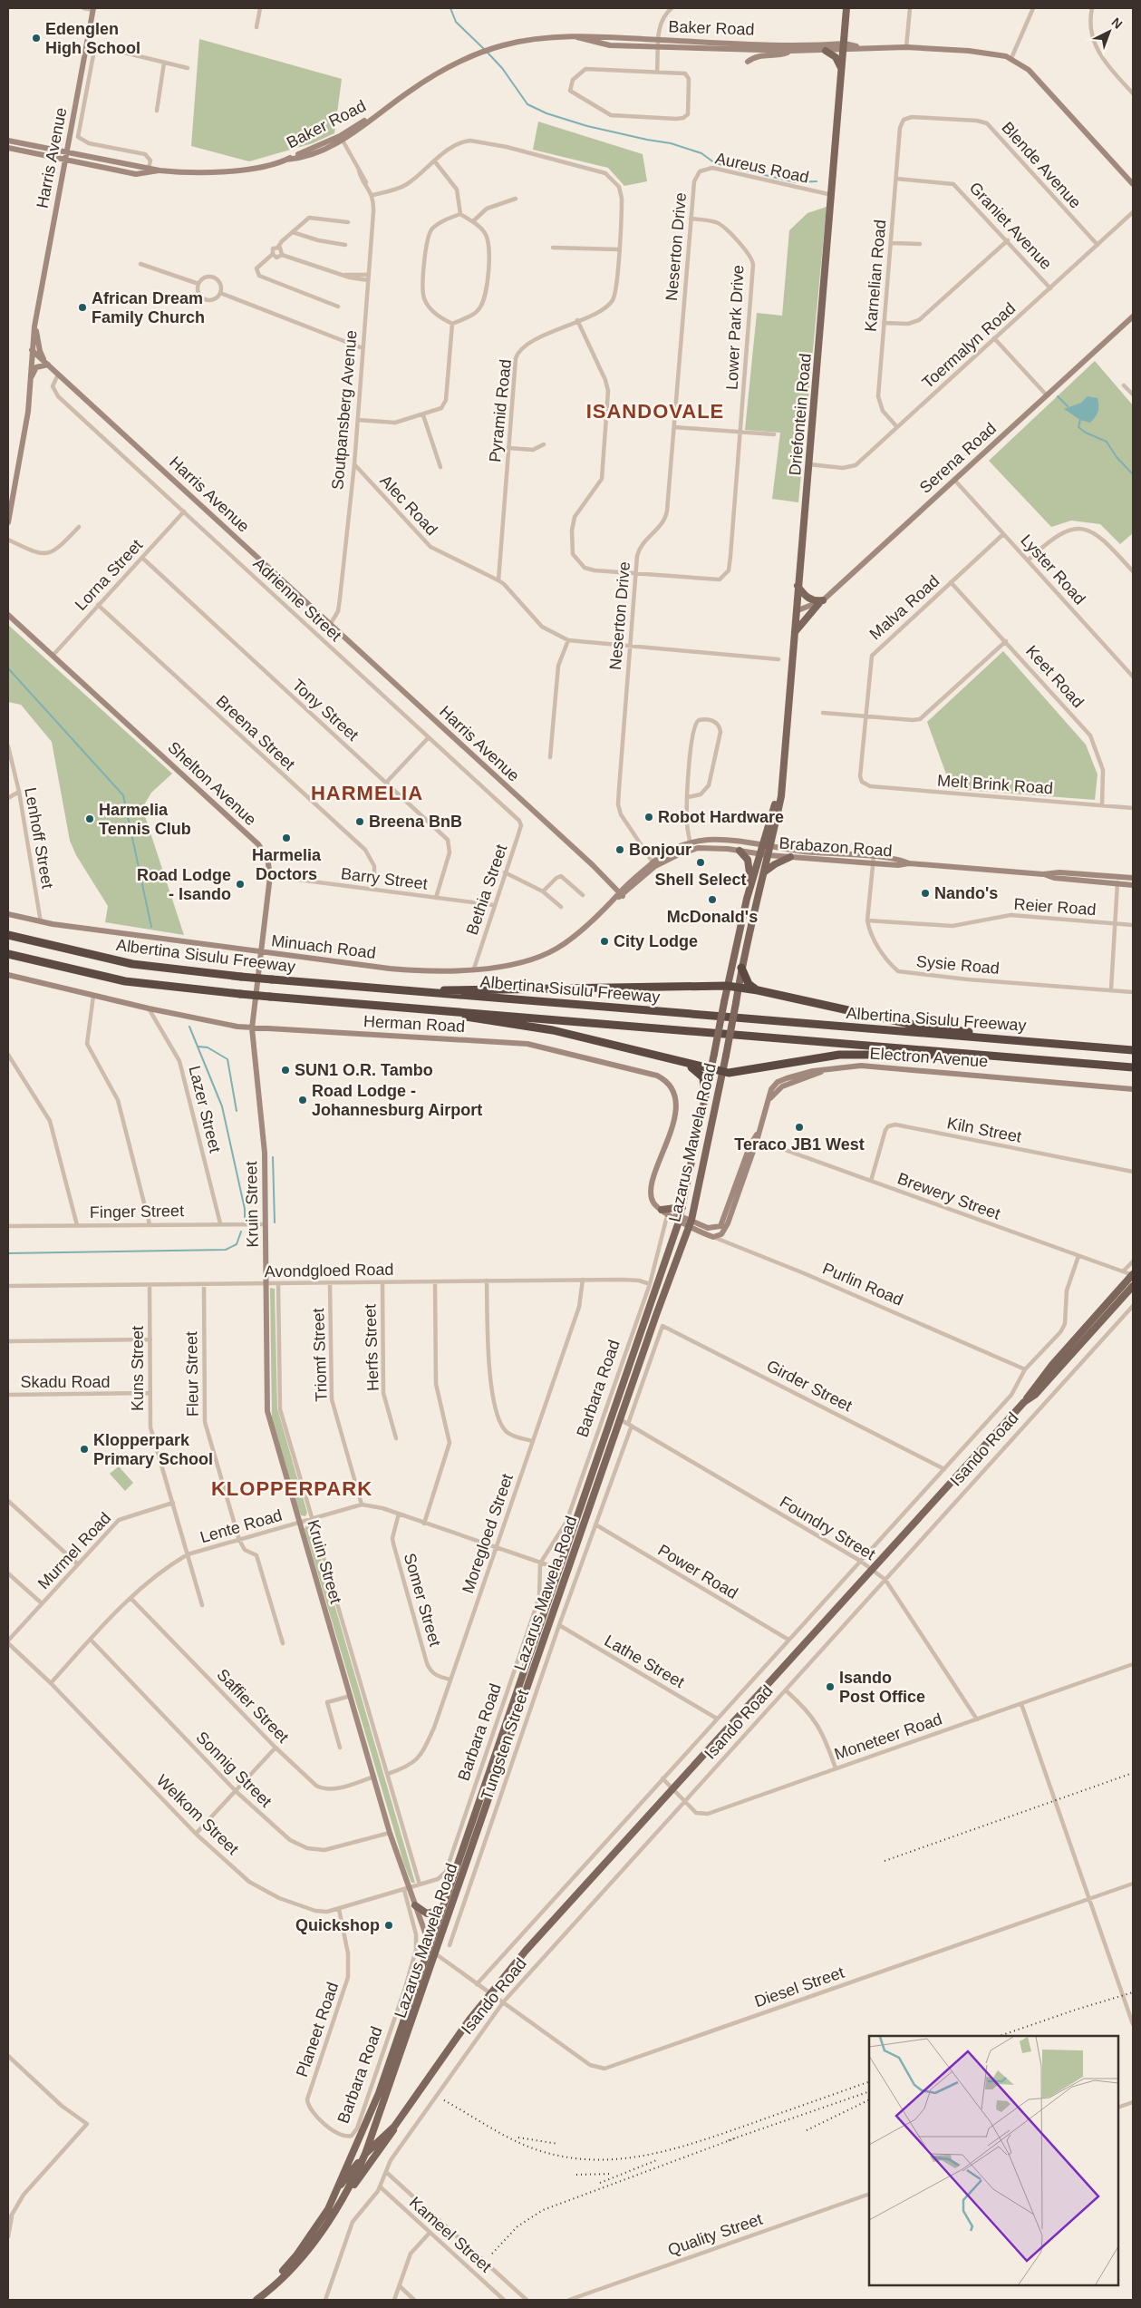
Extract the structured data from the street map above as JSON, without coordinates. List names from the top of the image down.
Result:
{
  "streets": {
    "highway": ["Albertina Sisulu Freeway"],
    "main road": [
      "Baker Road",
      "Harris Avenue",
      "Driefontein Road",
      "Serena Road",
      "Shelton Avenue",
      "Brabazon Road",
      "Minuach Road",
      "Herman Road",
      "Electron Avenue",
      "Lazarus Mawela Road",
      "Kruin Street",
      "Purlin Road",
      "Isando Road"
    ],
    "street": [
      "Blende Avenue",
      "Aureus Road",
      "Graniet Avenue",
      "Neserton Drive",
      "Karnelian Road",
      "Lower Park Drive",
      "Toermalyn Road",
      "Soutpansberg Avenue",
      "Pyramid Road",
      "Alec Road",
      "Lyster Road",
      "Lorna Street",
      "Adrienne Street",
      "Malva Road",
      "Keet Road",
      "Tony Street",
      "Breena Street",
      "Melt Brink Road",
      "Lenhoff Street",
      "Barry Street",
      "Bethia Street",
      "Reier Road",
      "Sysie Road",
      "Lazer Street",
      "Kiln Street",
      "Brewery Street",
      "Finger Street",
      "Avondgloed Road",
      "Herfs Street",
      "Triomf Street",
      "Kuns Street",
      "Fleur Street",
      "Skadu Road",
      "Girder Street",
      "Barbara Road",
      "Lente Road",
      "Foundry Street",
      "Moregloed Street",
      "Murmel Road",
      "Power Road",
      "Somer Street",
      "Lathe Street",
      "Saffier Street",
      "Moneteer Road",
      "Tungsten Street",
      "Sonnig Street",
      "Welkom Street",
      "Diesel Street",
      "Planeet Road",
      "Kameel Street",
      "Quality Street"
    ]
  },
  "crossings": [
    ["Baker Road", "Harris Avenue"],
    ["Baker Road", "Driefontein Road"],
    ["Harris Avenue", "Soutpansberg Avenue"],
    ["Harris Avenue", "Adrienne Street"],
    ["Harris Avenue", "Minuach Road"],
    ["Blende Avenue", "Karnelian Road"],
    ["Blende Avenue", "Toermalyn Road"],
    ["Aureus Road", "Neserton Drive"],
    ["Aureus Road", "Driefontein Road"],
    ["Graniet Avenue", "Karnelian Road"],
    ["Graniet Avenue", "Toermalyn Road"],
    ["Neserton Drive", "Lower Park Drive"],
    ["Neserton Drive", "Minuach Road"],
    ["Karnelian Road", "Toermalyn Road"],
    ["Toermalyn Road", "Driefontein Road"],
    ["Soutpansberg Avenue", "Pyramid Road"],
    ["Soutpansberg Avenue", "Alec Road"],
    ["Pyramid Road", "Alec Road"],
    ["Driefontein Road", "Serena Road"],
    ["Driefontein Road", "Brabazon Road"],
    ["Driefontein Road", "Lazarus Mawela Road"],
    ["Serena Road", "Lyster Road"],
    ["Lyster Road", "Malva Road"],
    ["Lorna Street", "Adrienne Street"],
    ["Lorna Street", "Tony Street"],
    ["Lorna Street", "Breena Street"],
    ["Lorna Street", "Shelton Avenue"],
    ["Adrienne Street", "Bethia Street"],
    ["Malva Road", "Keet Road"],
    ["Malva Road", "Melt Brink Road"],
    ["Keet Road", "Melt Brink Road"],
    ["Tony Street", "Barry Street"],
    ["Breena Street", "Barry Street"],
    ["Shelton Avenue", "Barry Street"],
    ["Shelton Avenue", "Minuach Road"],
    ["Shelton Avenue", "Herman Road"],
    ["Shelton Avenue", "Kruin Street"],
    ["Lenhoff Street", "Minuach Road"],
    ["Brabazon Road", "Minuach Road"],
    ["Brabazon Road", "Sysie Road"],
    ["Brabazon Road", "Lazarus Mawela Road"],
    ["Barry Street", "Bethia Street"],
    ["Bethia Street", "Minuach Road"],
    ["Reier Road", "Sysie Road"],
    ["Herman Road", "Electron Avenue"],
    ["Herman Road", "Lazer Street"],
    ["Herman Road", "Lazarus Mawela Road"],
    ["Herman Road", "Kruin Street"],
    ["Herman Road", "Purlin Road"],
    ["Herman Road", "Barbara Road"],
    ["Electron Avenue", "Lazarus Mawela Road"],
    ["Electron Avenue", "Brewery Street"],
    ["Electron Avenue", "Purlin Road"],
    ["Lazer Street", "Finger Street"],
    ["Kiln Street", "Brewery Street"],
    ["Lazarus Mawela Road", "Kruin Street"],
    ["Lazarus Mawela Road", "Purlin Road"],
    ["Lazarus Mawela Road", "Isando Road"],
    ["Lazarus Mawela Road", "Foundry Street"],
    ["Brewery Street", "Isando Road"],
    ["Kruin Street", "Finger Street"],
    ["Kruin Street", "Avondgloed Road"],
    ["Kruin Street", "Barbara Road"],
    ["Kruin Street", "Lente Road"],
    ["Kruin Street", "Moregloed Street"],
    ["Kruin Street", "Saffier Street"],
    ["Kruin Street", "Sonnig Street"],
    ["Kruin Street", "Welkom Street"],
    ["Avondgloed Road", "Herfs Street"],
    ["Avondgloed Road", "Triomf Street"],
    ["Avondgloed Road", "Kuns Street"],
    ["Avondgloed Road", "Fleur Street"],
    ["Avondgloed Road", "Barbara Road"],
    ["Avondgloed Road", "Moregloed Street"],
    ["Purlin Road", "Isando Road"],
    ["Triomf Street", "Lente Road"],
    ["Kuns Street", "Skadu Road"],
    ["Kuns Street", "Lente Road"],
    ["Kuns Street", "Murmel Road"],
    ["Fleur Street", "Lente Road"],
    ["Girder Street", "Isando Road"],
    ["Girder Street", "Tungsten Street"],
    ["Barbara Road", "Welkom Street"],
    ["Barbara Road", "Planeet Road"],
    ["Isando Road", "Foundry Street"],
    ["Isando Road", "Power Road"],
    ["Isando Road", "Lathe Street"],
    ["Isando Road", "Moneteer Road"],
    ["Isando Road", "Diesel Street"],
    ["Isando Road", "Kameel Street"],
    ["Lente Road", "Saffier Street"],
    ["Lente Road", "Sonnig Street"],
    ["Lente Road", "Welkom Street"],
    ["Foundry Street", "Moneteer Road"],
    ["Foundry Street", "Tungsten Street"],
    ["Moregloed Street", "Somer Street"],
    ["Murmel Road", "Welkom Street"],
    ["Power Road", "Tungsten Street"],
    ["Lathe Street", "Tungsten Street"],
    ["Welkom Street", "Planeet Road"]
  ],
  "districts": ["ISANDOVALE", "HARMELIA", "KLOPPERPARK"],
  "places": [
    "Edenglen High School",
    "African Dream Family Church",
    "Robot Hardware",
    "Harmelia Tennis Club",
    "Breena BnB",
    "Harmelia Doctors",
    "Bonjour",
    "Shell Select",
    "Road Lodge - Isando",
    "Nando's",
    "McDonald's",
    "City Lodge",
    "SUN1 O.R. Tambo",
    "Road Lodge - Johannesburg Airport",
    "Teraco JB1 West",
    "Klopperpark Primary School",
    "Isando Post Office",
    "Quickshop"
  ],
  "north": "top right"
}
